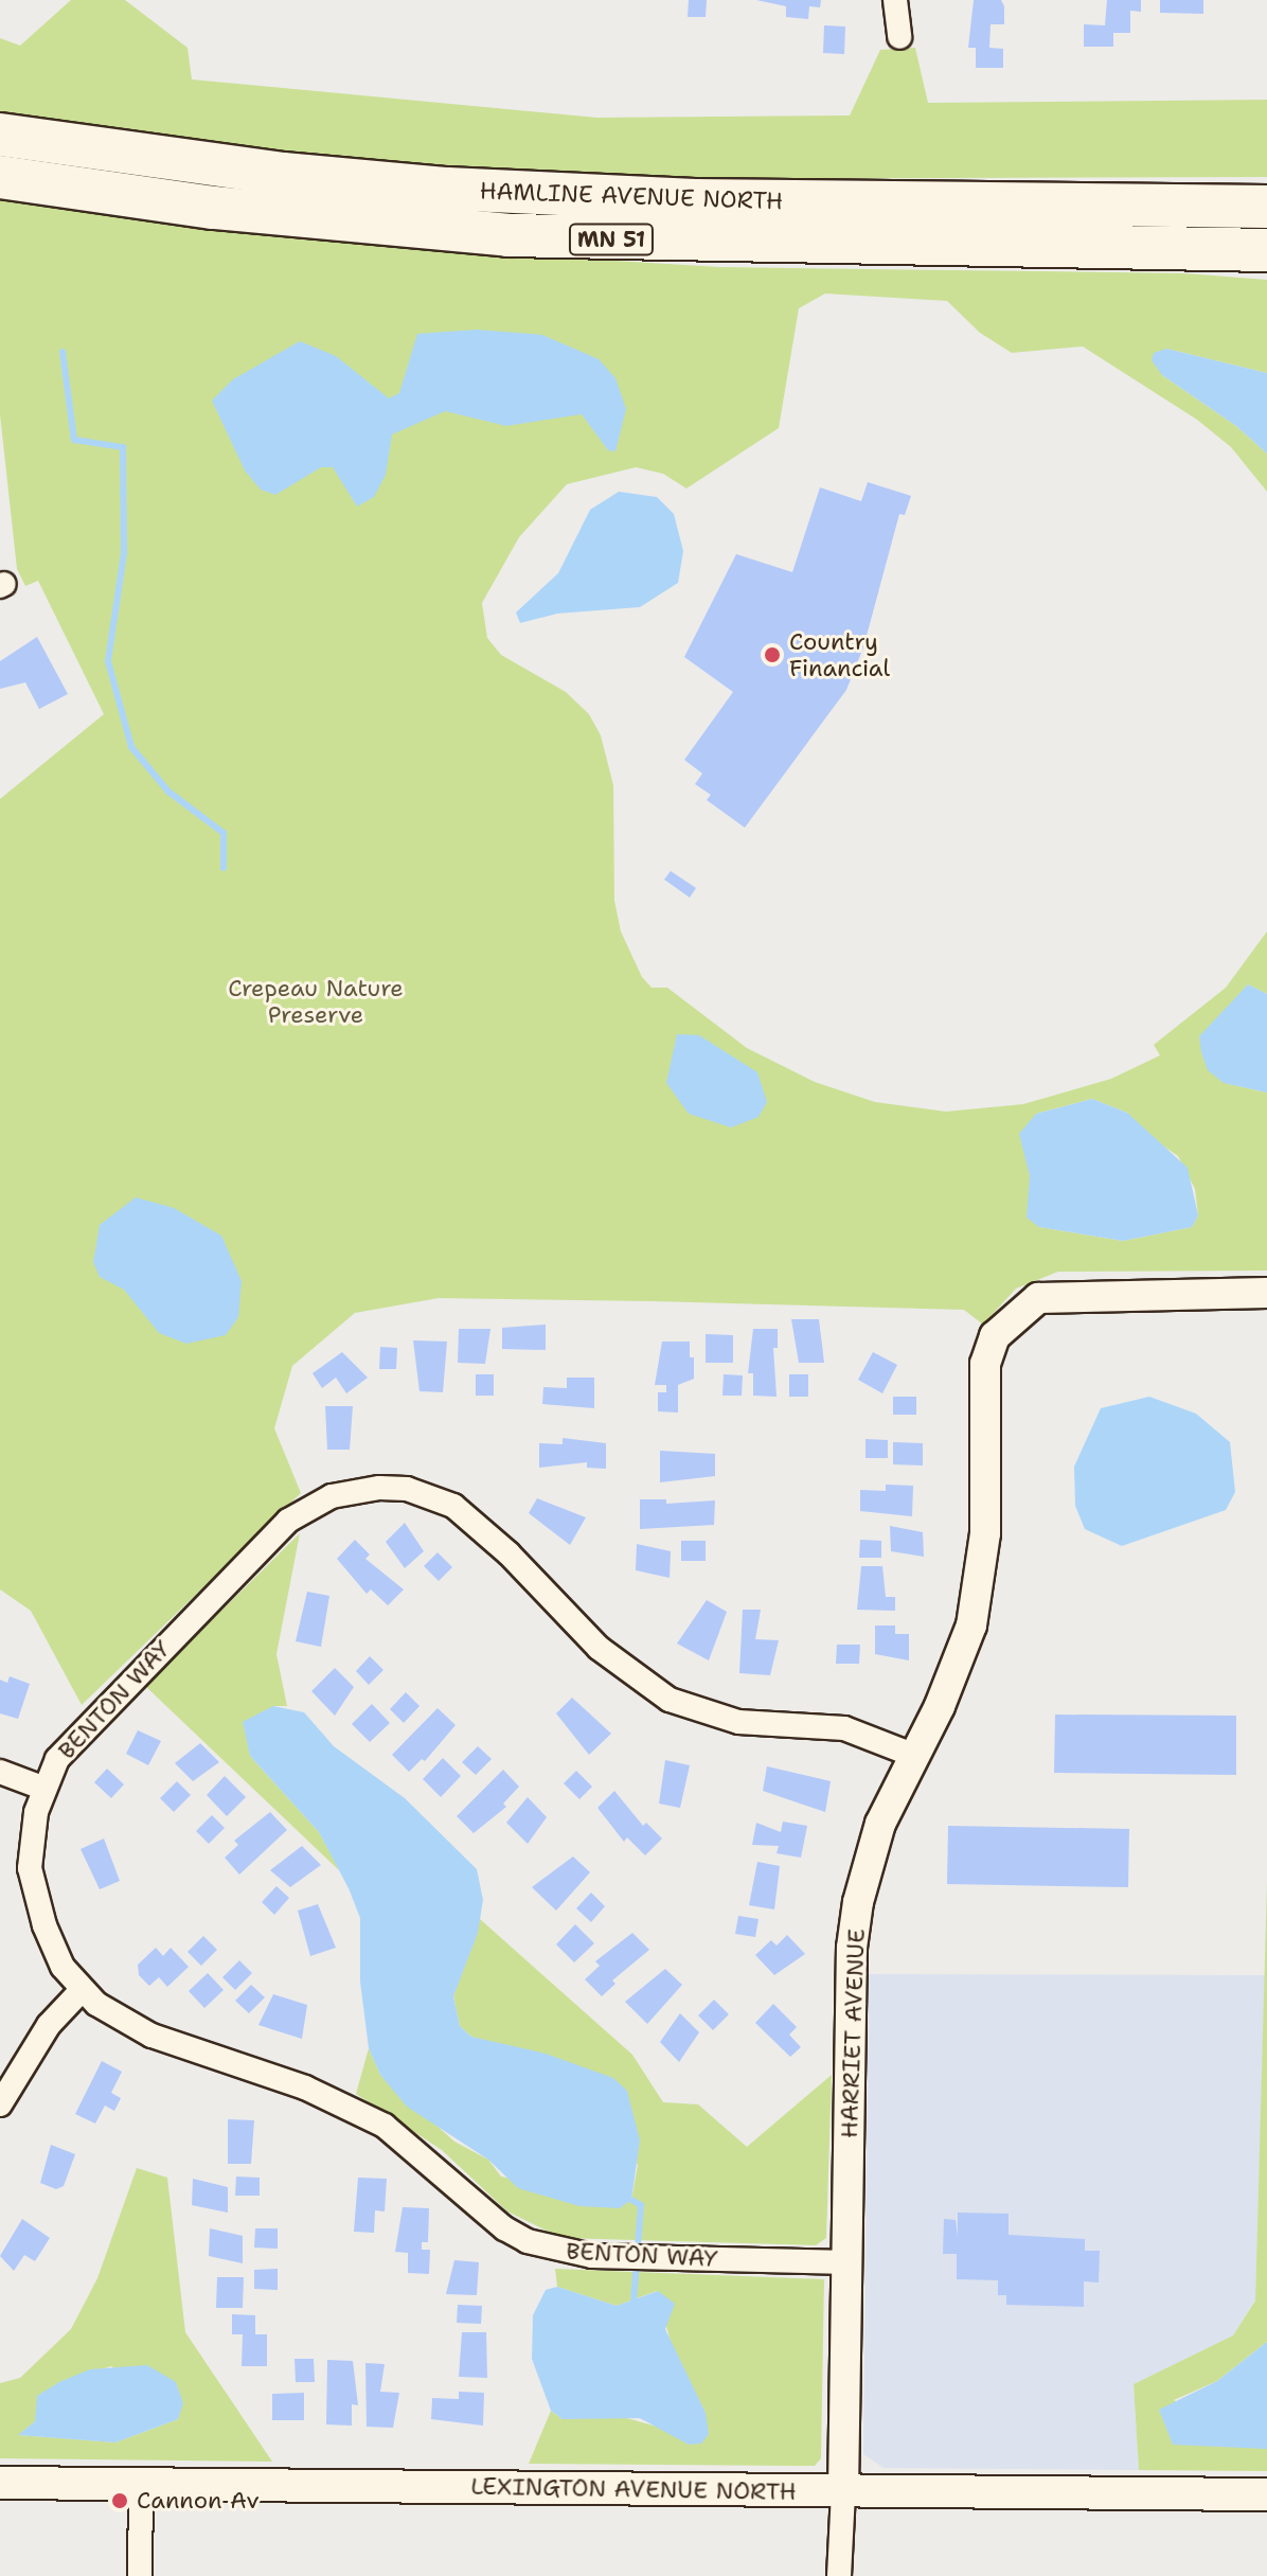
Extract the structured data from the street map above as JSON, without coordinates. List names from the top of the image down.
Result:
{
  "streets": {
    "highway": ["HAMLINE AVENUE NORTH", "MN 51"],
    "main road": ["LEXINGTON AVENUE NORTH"],
    "street": ["BENTON WAY", "HARRIET AVENUE"]
  },
  "crossings": [
    ["BENTON WAY", "HARRIET AVENUE"],
    ["HARRIET AVENUE", "LEXINGTON AVENUE NORTH"]
  ],
  "parks": ["Crepeau Nature Preserve"],
  "places": ["Country Financial", "Cannon Av"]
}
